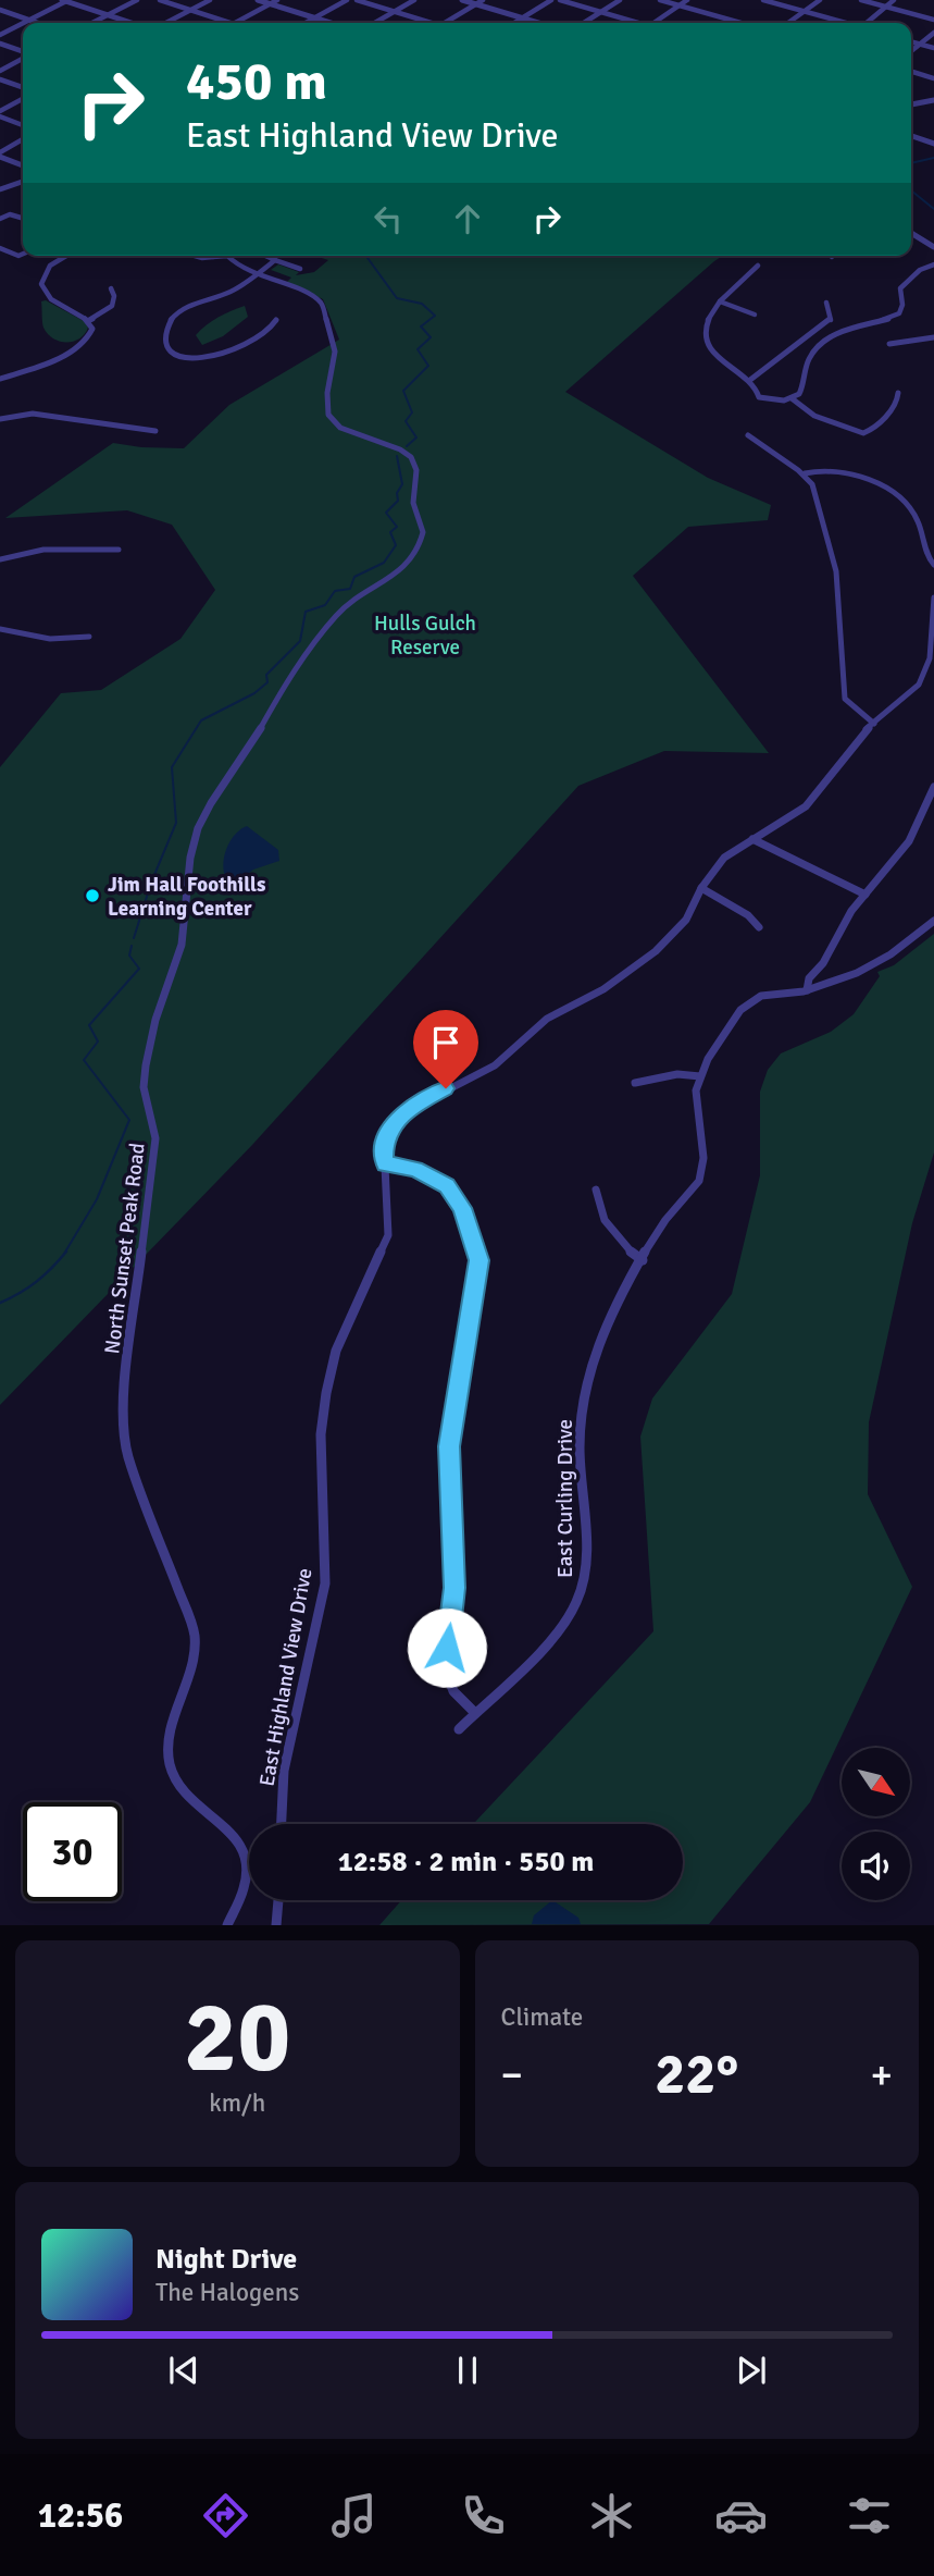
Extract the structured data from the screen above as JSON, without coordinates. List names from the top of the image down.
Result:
{
  "streets": {
    "street": ["North Sunset Peak Road", "East Curling Drive", "East Highland View Drive"]
  },
  "parks": ["Hulls Gulch Reserve"],
  "places": ["Jim Hall Foothills Learning Center"],
  "north": "bottom right",
  "page": {
    "turn": ["450 m", "East Highland View Drive"],
    "limit": "30",
    "trip": "12:58 · 2 min · 550 m",
    "tile": [
      ["20", "km/h"],
      "Climate"
    ],
    "heat": ["−", "22°", "+"],
    "song": ["Night Drive", "The Halogens"],
    "tabs": "12:56"
  }
}
